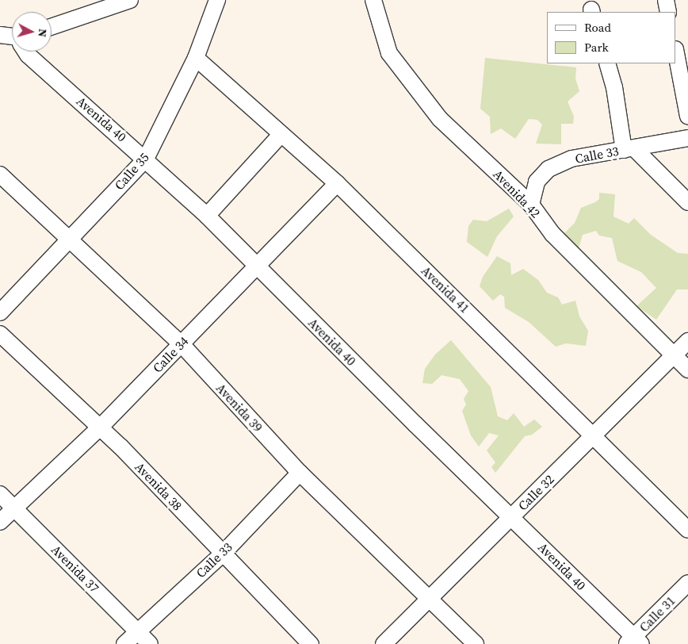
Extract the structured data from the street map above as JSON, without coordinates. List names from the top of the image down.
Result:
{
  "streets": {
    "street": [
      "Avenida 40",
      "Calle 33",
      "Calle 35",
      "Avenida 42",
      "Avenida 41",
      "Calle 34",
      "Avenida 39",
      "Avenida 38",
      "Calle 32",
      "Avenida 37",
      "Calle 31"
    ]
  },
  "crossings": [
    ["Avenida 40", "Calle 35"],
    ["Avenida 40", "Calle 34"],
    ["Avenida 40", "Calle 32"],
    ["Avenida 40", "Calle 31"],
    ["Calle 33", "Avenida 42"],
    ["Calle 33", "Avenida 39"],
    ["Calle 33", "Avenida 38"],
    ["Calle 33", "Avenida 37"],
    ["Calle 35", "Avenida 41"],
    ["Calle 35", "Avenida 39"],
    ["Avenida 42", "Calle 32"],
    ["Avenida 41", "Calle 34"],
    ["Avenida 41", "Calle 32"],
    ["Calle 34", "Avenida 39"],
    ["Calle 34", "Avenida 38"],
    ["Calle 34", "Avenida 37"],
    ["Avenida 39", "Calle 32"]
  ],
  "legend": ["Road", "Park"],
  "north": "right"
}
